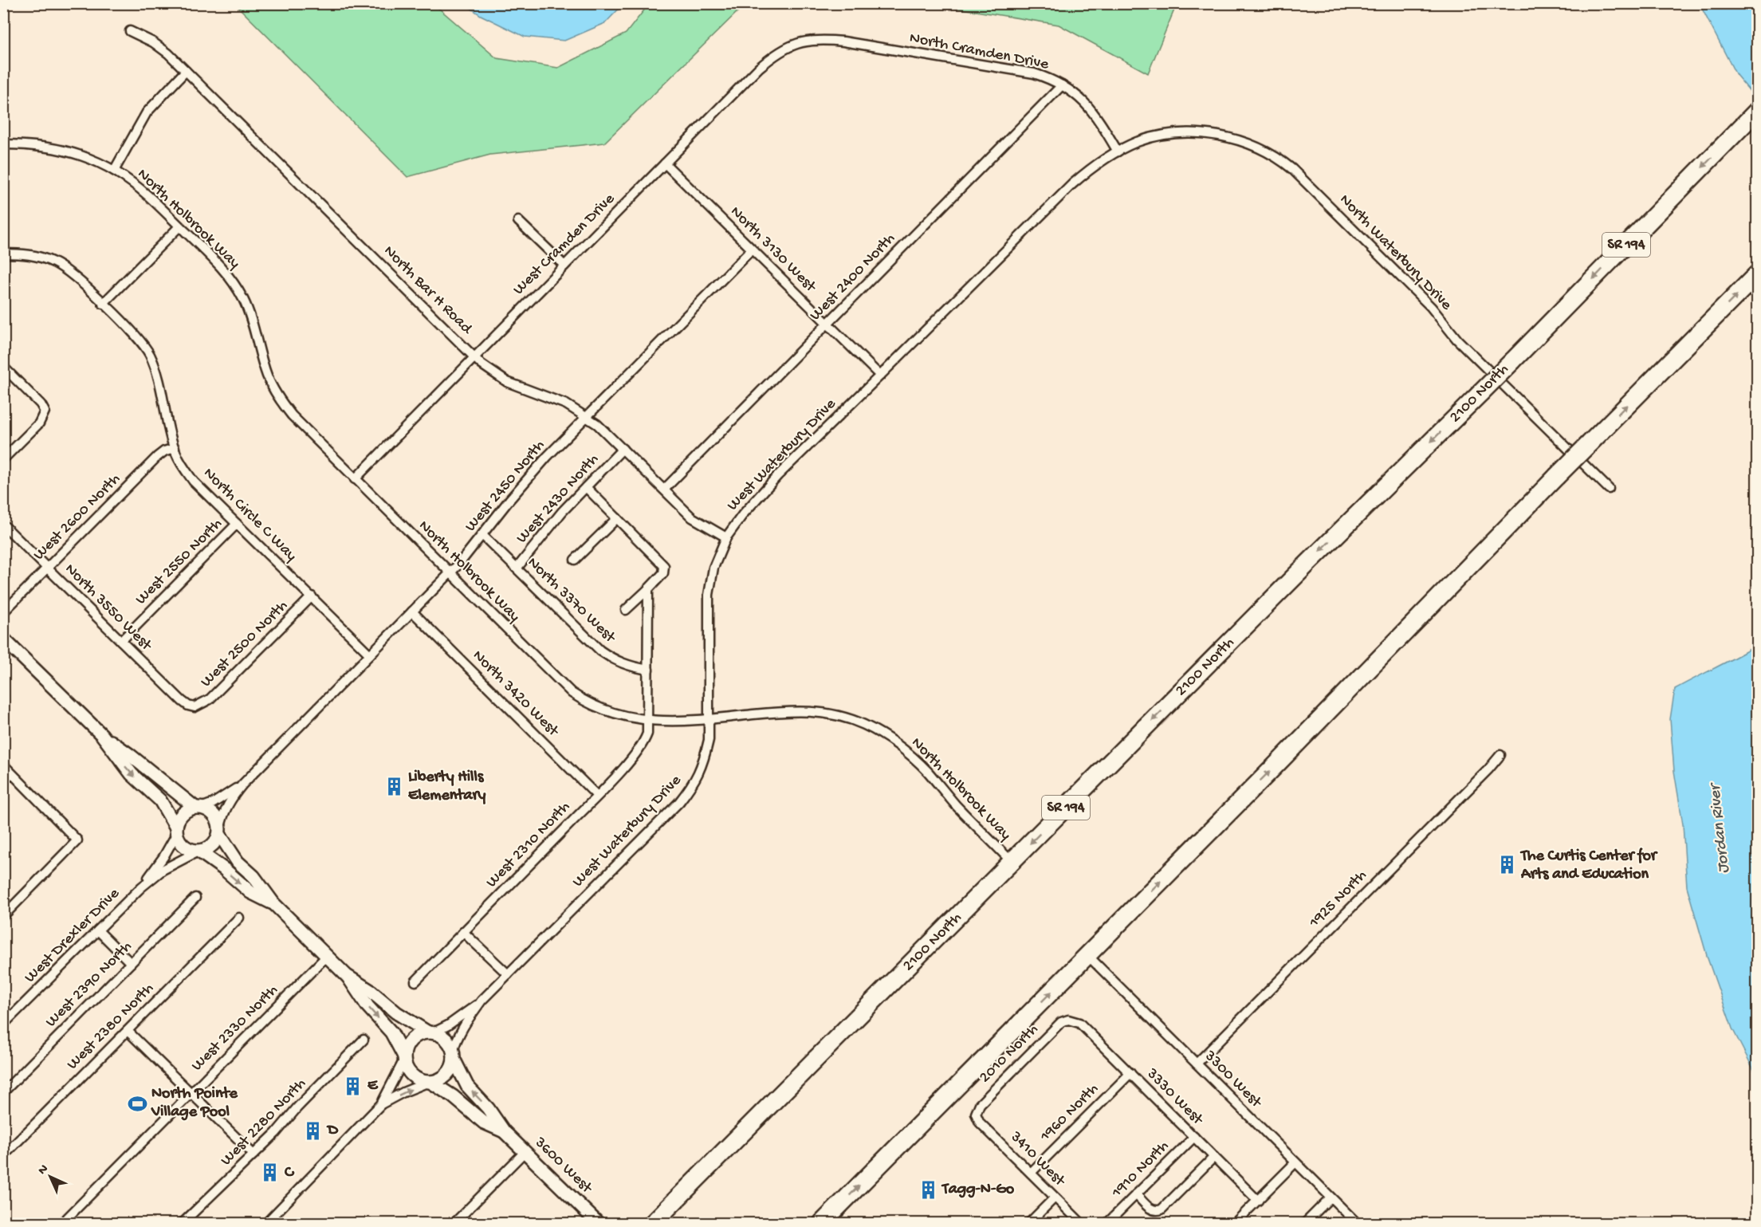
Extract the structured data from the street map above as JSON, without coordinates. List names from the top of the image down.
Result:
{
  "streets": {
    "highway": ["SR 194", "2100 North"],
    "street": [
      "North Cramden Drive",
      "North Holbrook Way",
      "West Cramden Drive",
      "North 3130 West",
      "North Waterbury Drive",
      "West 2400 North",
      "North Bar H Road",
      "West Waterbury Drive",
      "West 2450 North",
      "West 2430 North",
      "North Circle C Way",
      "West 2600 North",
      "West 2550 North",
      "North 3370 West",
      "North 3550 West",
      "West 2500 North",
      "North 3420 West",
      "West 2310 North",
      "1925 North",
      "West Drexler Drive",
      "West 2390 North",
      "West 2380 North",
      "West 2330 North",
      "2010 North",
      "3300 West",
      "3330 West",
      "1960 North",
      "West 2280 North",
      "3410 West",
      "3600 West",
      "1910 North"
    ]
  },
  "crossings": [
    ["North Cramden Drive", "West Cramden Drive"],
    ["North Cramden Drive", "North Waterbury Drive"],
    ["North Cramden Drive", "West 2400 North"],
    ["North Cramden Drive", "West Waterbury Drive"],
    ["North Holbrook Way", "West Cramden Drive"],
    ["North Holbrook Way", "2100 North"],
    ["North Holbrook Way", "West Waterbury Drive"],
    ["North Holbrook Way", "West 2450 North"],
    ["North Holbrook Way", "West 2310 North"],
    ["West Cramden Drive", "North 3130 West"],
    ["West Cramden Drive", "North Bar H Road"],
    ["North 3130 West", "West 2400 North"],
    ["North 3130 West", "West Waterbury Drive"],
    ["North 3130 West", "West 2450 North"],
    ["North Waterbury Drive", "West Waterbury Drive"],
    ["West 2400 North", "North Bar H Road"],
    ["North Bar H Road", "West Waterbury Drive"],
    ["North Bar H Road", "West 2450 North"],
    ["North Bar H Road", "West 2430 North"],
    ["West 2450 North", "North Circle C Way"],
    ["West 2450 North", "North 3370 West"],
    ["West 2450 North", "North 3420 West"],
    ["West 2450 North", "West Drexler Drive"],
    ["West 2430 North", "North 3370 West"],
    ["North Circle C Way", "West 2600 North"],
    ["North Circle C Way", "West 2550 North"],
    ["North Circle C Way", "West 2500 North"],
    ["West 2600 North", "North 3550 West"],
    ["West 2550 North", "North 3550 West"],
    ["North 3370 West", "West 2310 North"],
    ["North 3550 West", "West 2500 North"],
    ["North 3420 West", "West 2310 North"],
    ["1925 North", "3300 West"],
    ["2010 North", "3330 West"],
    ["2010 North", "3410 West"],
    ["3330 West", "1960 North"],
    ["3330 West", "1910 North"],
    ["1960 North", "3410 West"]
  ],
  "water": ["Jordan River"],
  "places": {
    "building": [
      "Liberty Hills Elementary",
      "The Curtis Center for Arts and Education",
      "E",
      "D",
      "C",
      "Tagg-N-Go"
    ],
    "sports": ["North Pointe Village Pool"]
  },
  "north": "top left"
}
